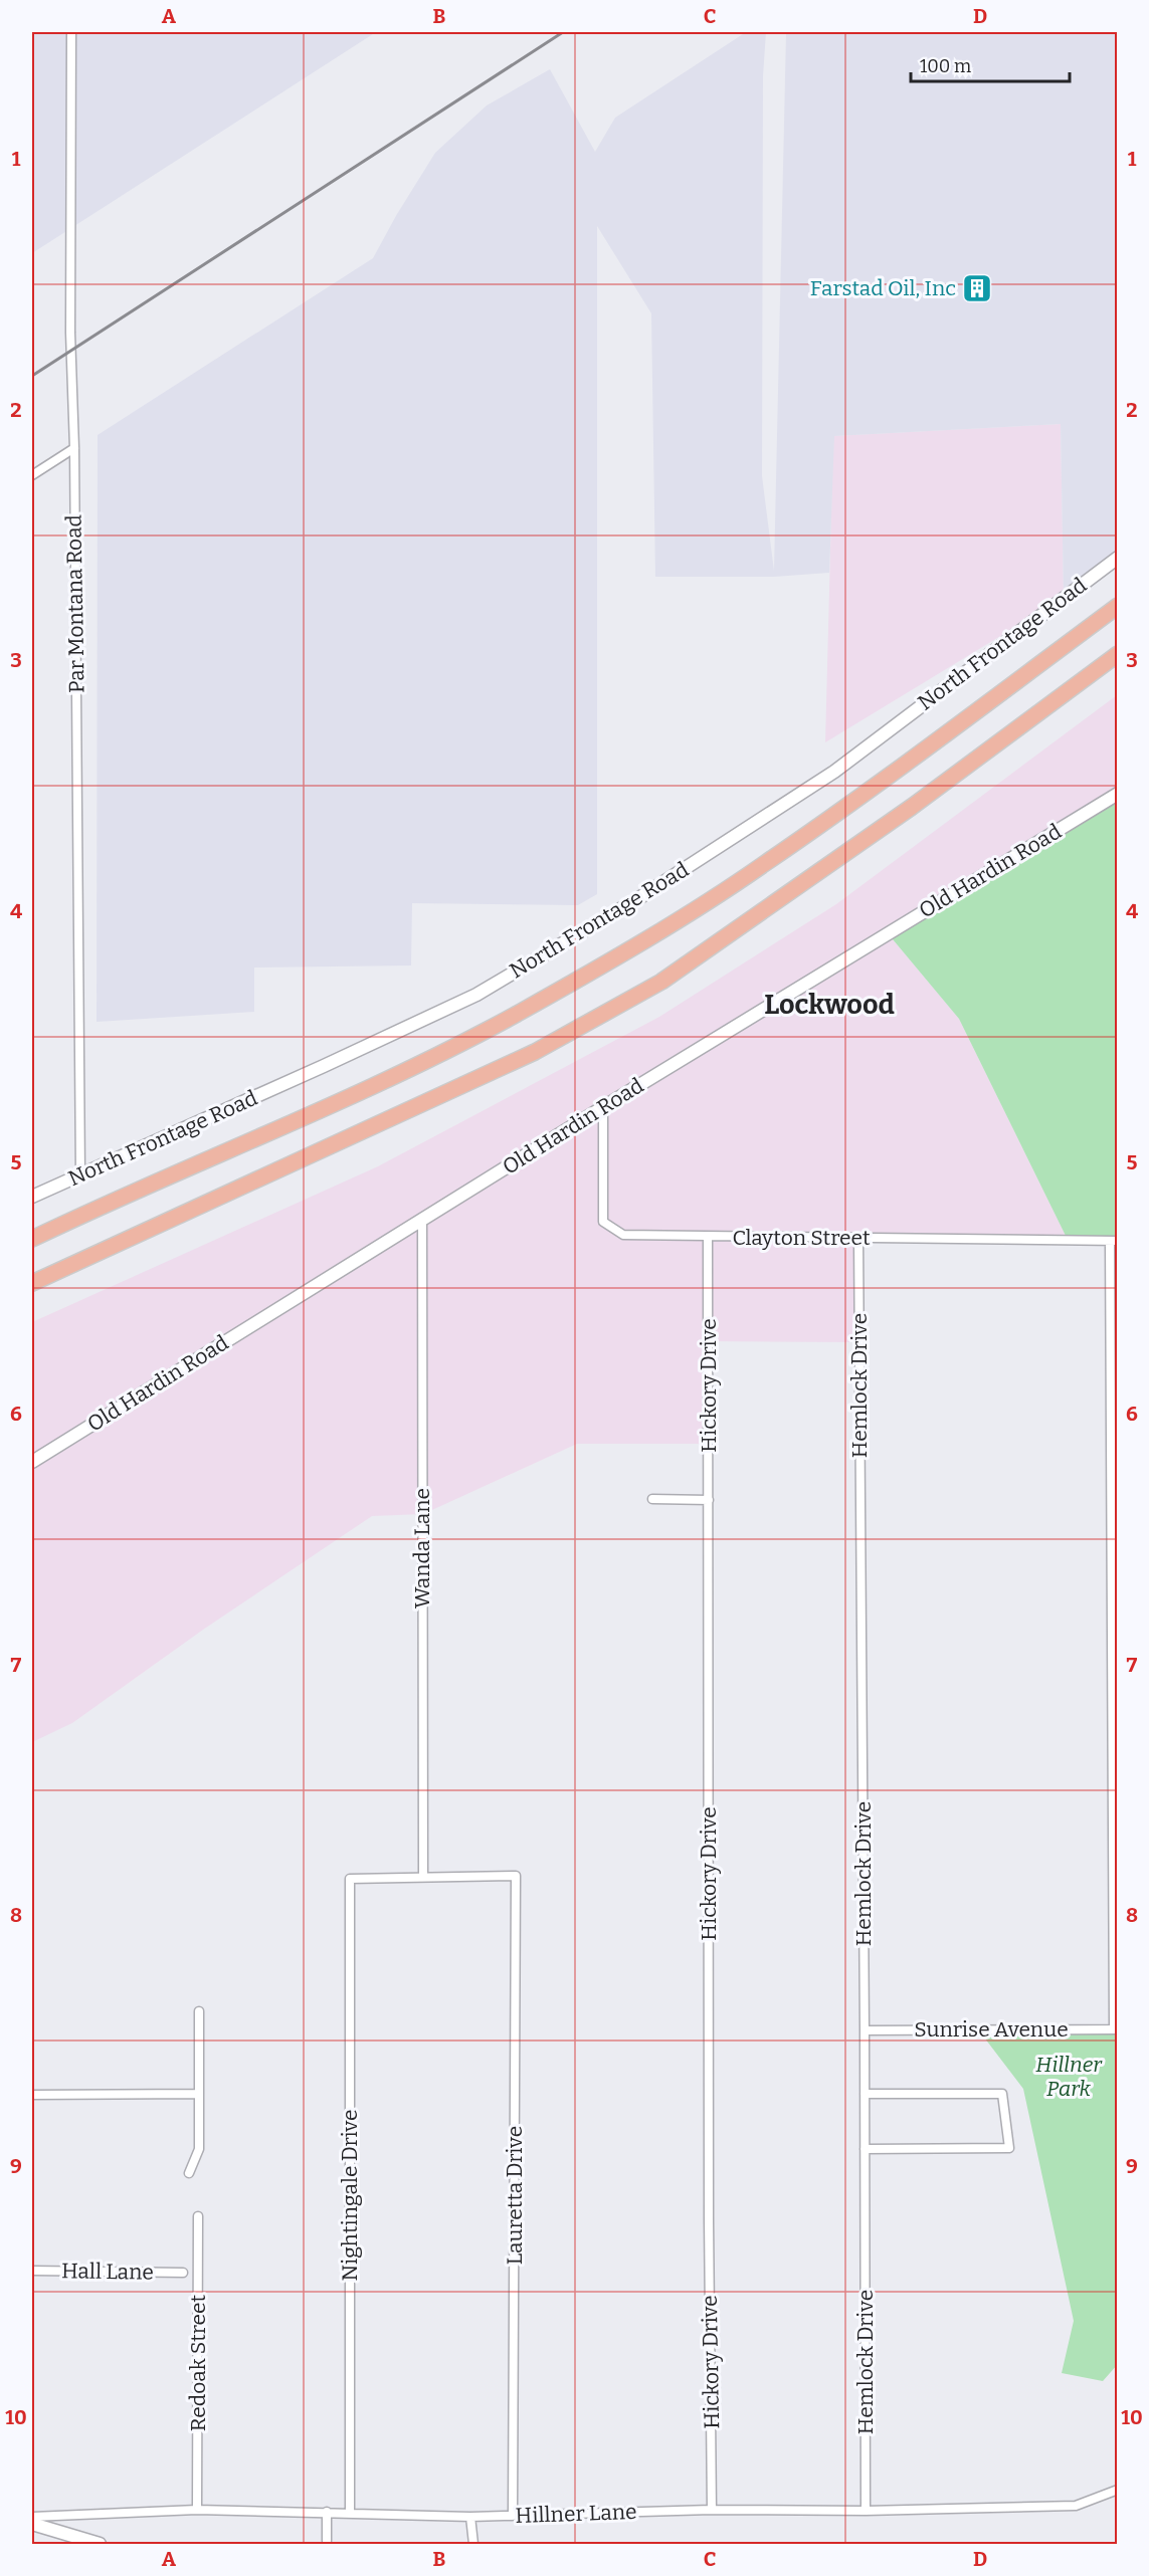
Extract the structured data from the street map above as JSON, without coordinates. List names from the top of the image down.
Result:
{
  "streets": {
    "street": [
      "Par Montana Road",
      "North Frontage Road",
      "Old Hardin Road",
      "Clayton Street",
      "Hickory Drive",
      "Hemlock Drive",
      "Wanda Lane",
      "Sunrise Avenue",
      "Nightingale Drive",
      "Lauretta Drive",
      "Hall Lane",
      "Redoak Street",
      "Hillner Lane"
    ]
  },
  "crossings": [
    ["Par Montana Road", "North Frontage Road"],
    ["Old Hardin Road", "Clayton Street"],
    ["Old Hardin Road", "Wanda Lane"],
    ["Clayton Street", "Hickory Drive"],
    ["Clayton Street", "Hemlock Drive"],
    ["Hickory Drive", "Hillner Lane"],
    ["Hemlock Drive", "Sunrise Avenue"],
    ["Hemlock Drive", "Hillner Lane"],
    ["Wanda Lane", "Nightingale Drive"],
    ["Wanda Lane", "Lauretta Drive"],
    ["Nightingale Drive", "Lauretta Drive"],
    ["Nightingale Drive", "Hillner Lane"],
    ["Lauretta Drive", "Hillner Lane"],
    ["Redoak Street", "Hillner Lane"]
  ],
  "districts": ["Lockwood"],
  "parks": ["Hillner Park"],
  "places": {
    "building": ["Farstad Oil, Inc"]
  },
  "scale_bar": "100 m",
  "grid": {
    "columns": [
      "A",
      "B",
      "C",
      "D"
    ],
    "rows": [
      "1",
      "2",
      "3",
      "4",
      "5",
      "6",
      "7",
      "8",
      "9",
      "10"
    ]
  }
}
